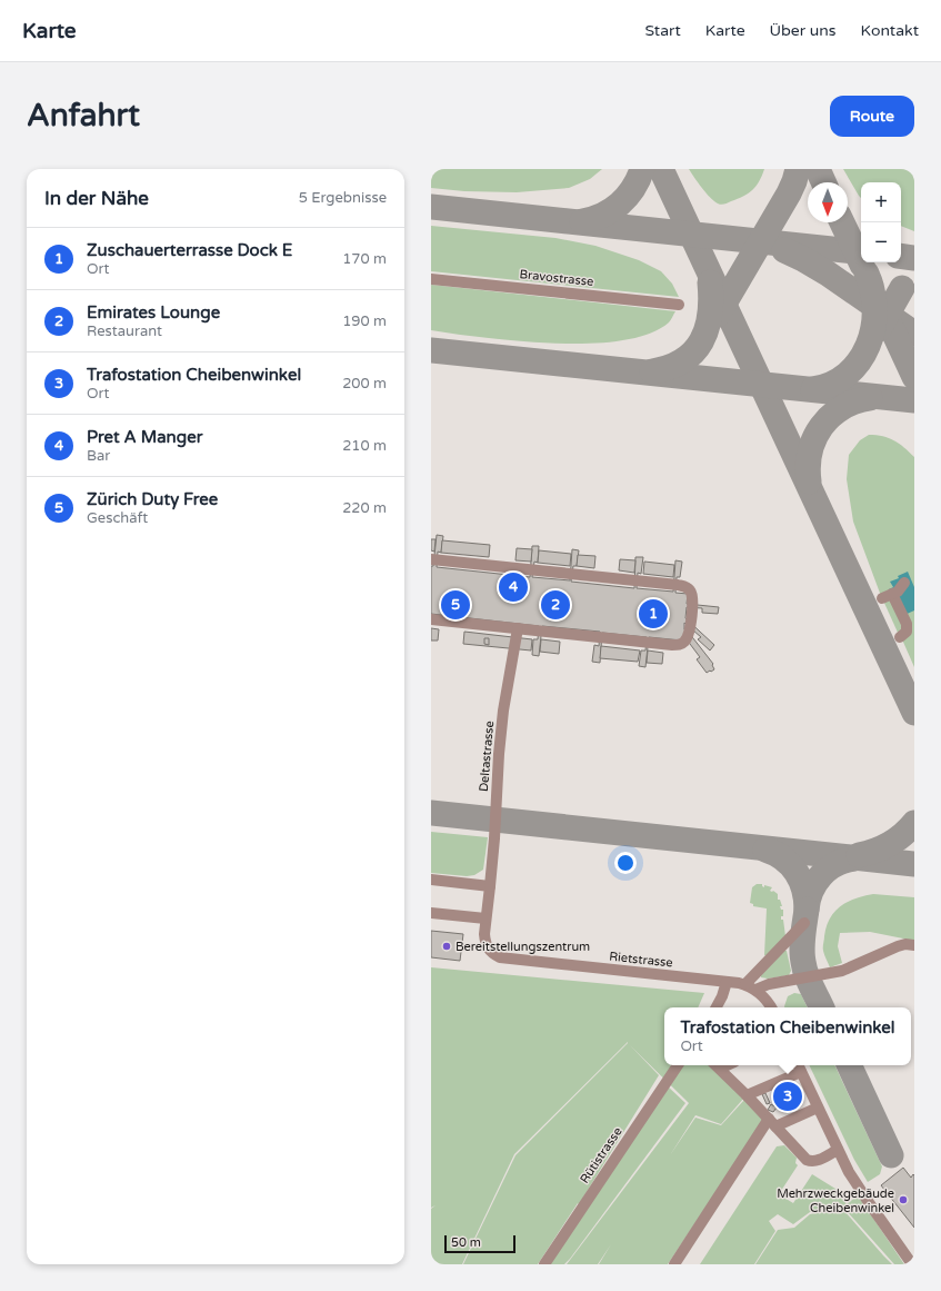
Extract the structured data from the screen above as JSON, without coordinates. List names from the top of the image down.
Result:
{
  "streets": {
    "lane": [
      "Bravostrasse",
      "Deltastrasse",
      "Rietstrasse",
      "Rütistrasse"
    ]
  },
  "crossings": [
    ["Deltastrasse", "Rietstrasse"]
  ],
  "places": ["Bereitstellungszentrum", "Mehrzweckgebäude Cheibenwinkel"],
  "scale_bar": "50 m",
  "north": "bottom",
  "page": {
    "header": "Karte",
    "nav": [
      "Start",
      "Karte",
      "Über uns",
      "Kontakt"
    ],
    "buttons": "Route",
    "title": "Anfahrt",
    "heading": ["In der Nähe", "5 Ergebnisse"],
    "map_buttons": ["+", "−"],
    "list": [
      {
        "mark": "1",
        "name": "Zuschauerterrasse Dock E",
        "note": "Ort",
        "value": "170 m"
      },
      {
        "mark": "2",
        "name": "Emirates Lounge",
        "note": "Restaurant",
        "value": "190 m"
      },
      {
        "mark": "3",
        "name": "Trafostation Cheibenwinkel",
        "note": "Ort",
        "value": "200 m"
      },
      {
        "mark": "4",
        "name": "Pret A Manger",
        "note": "Bar",
        "value": "210 m"
      },
      {
        "mark": "5",
        "name": "Zürich Duty Free",
        "note": "Geschäft",
        "value": "220 m"
      }
    ],
    "pins": [
      "4",
      "2",
      "5",
      "1",
      "3"
    ],
    "popup": ["Trafostation Cheibenwinkel", "Ort"],
    "scale": "50 m"
  }
}
